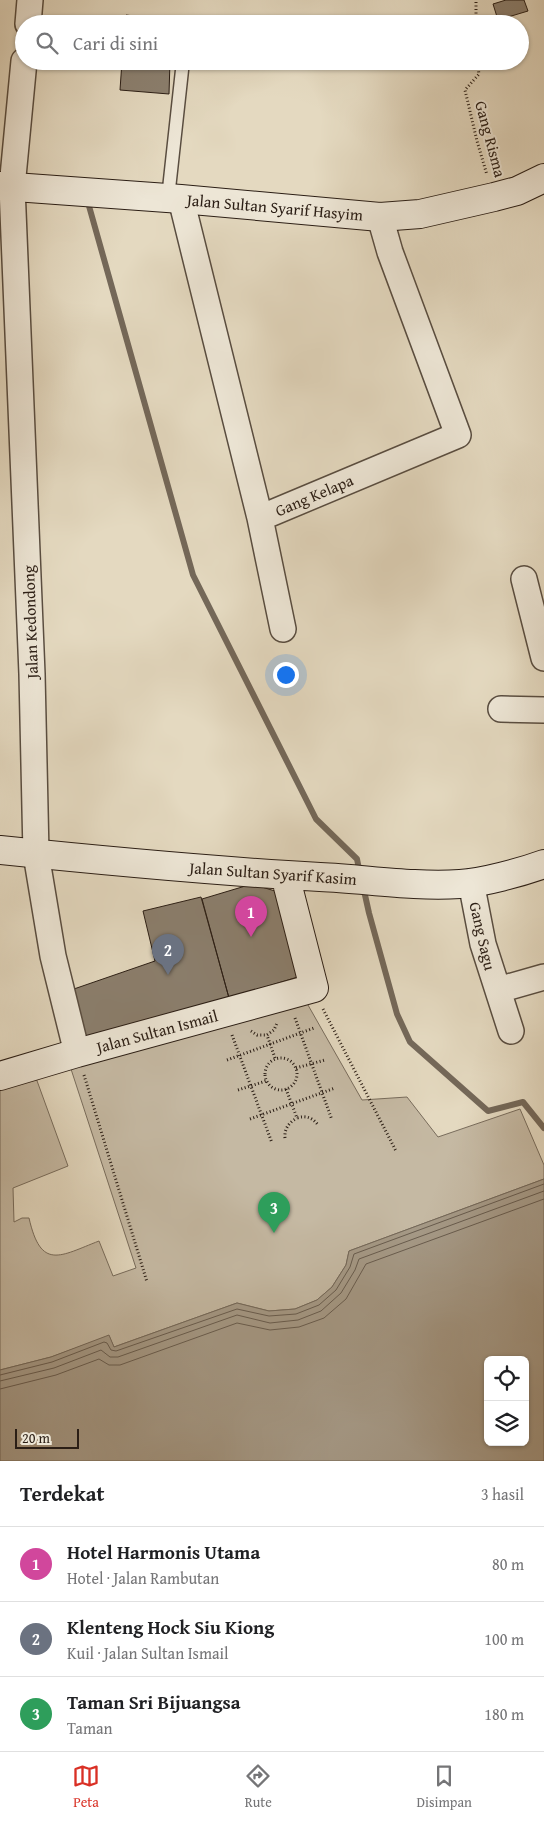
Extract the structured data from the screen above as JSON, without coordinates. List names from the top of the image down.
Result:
{
  "streets": {
    "street": [
      "Jalan Sultan Syarif Hasyim",
      "Gang Kelapa",
      "Jalan Kedondong",
      "Jalan Sultan Syarif Kasim",
      "Gang Sagu",
      "Jalan Sultan Ismail"
    ],
    "path": ["Gang Risma"]
  },
  "crossings": [
    ["Gang Risma", "Jalan Sultan Syarif Hasyim"],
    ["Jalan Sultan Syarif Hasyim", "Gang Kelapa"],
    ["Jalan Sultan Syarif Hasyim", "Jalan Kedondong"],
    ["Jalan Kedondong", "Jalan Sultan Syarif Kasim"],
    ["Jalan Kedondong", "Jalan Sultan Ismail"],
    ["Jalan Sultan Syarif Kasim", "Gang Sagu"]
  ],
  "scale_bar": "20 m",
  "page": {
    "search": "Cari di sini",
    "pins": ["1", "2", "3"],
    "scale": "20 m",
    "heading": ["Terdekat", "3 hasil"],
    "list": [
      {
        "mark": "1",
        "name": "Hotel Harmonis Utama",
        "note": "Hotel · Jalan Rambutan",
        "value": "80 m"
      },
      {
        "mark": "2",
        "name": "Klenteng Hock Siu Kiong",
        "note": "Kuil · Jalan Sultan Ismail",
        "value": "100 m"
      },
      {
        "mark": "3",
        "name": "Taman Sri Bijuangsa",
        "note": "Taman",
        "value": "180 m"
      }
    ],
    "nav": ["Peta", "Rute", "Disimpan"]
  }
}
